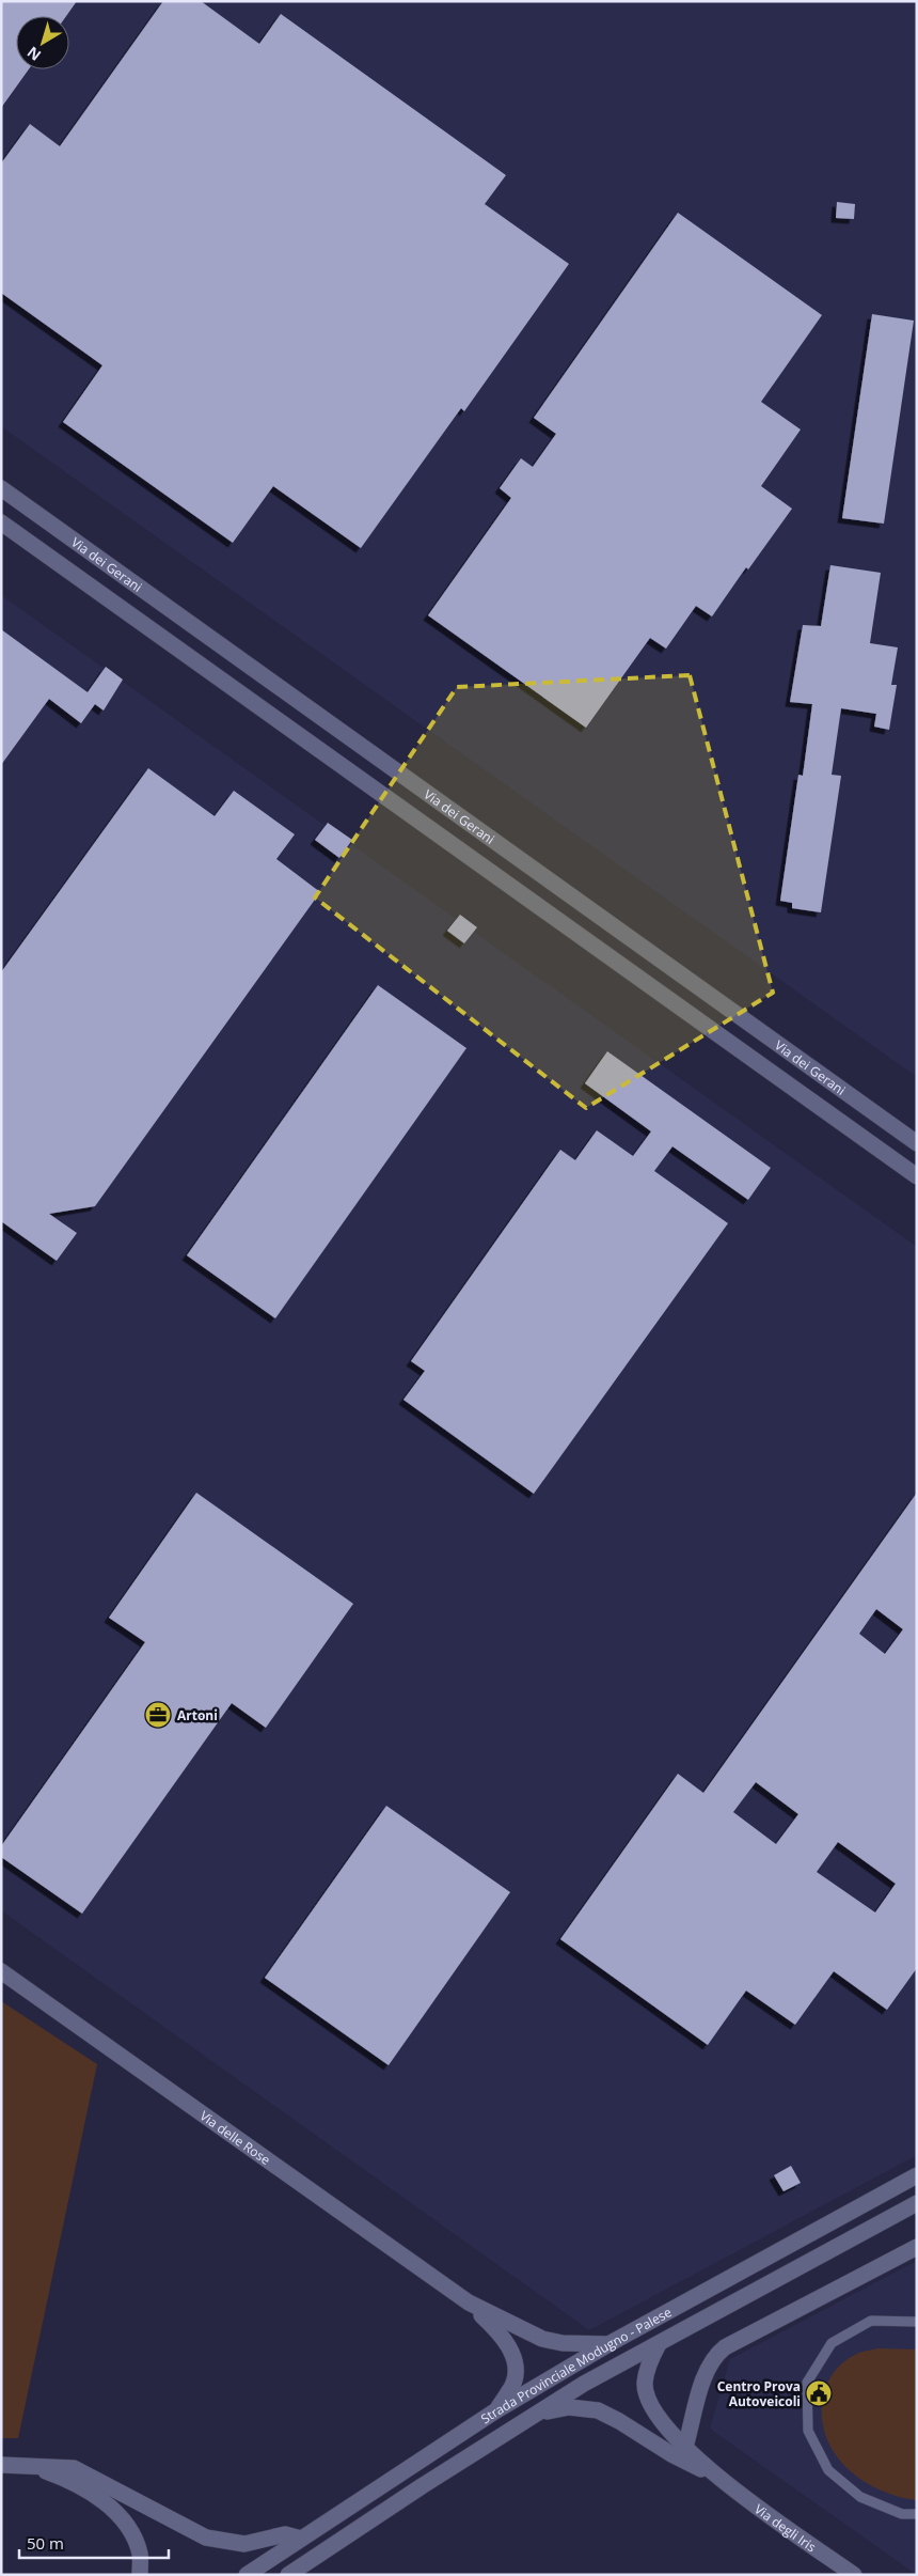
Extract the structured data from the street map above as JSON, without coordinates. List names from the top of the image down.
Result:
{
  "streets": {
    "street": [
      "Via dei Gerani",
      "Via delle Rose",
      "Strada Provinciale Modugno - Palese",
      "Via degli Iris"
    ]
  },
  "places": {
    "office": ["Artoni"],
    "public building": ["Centro Prova Autoveicoli"]
  },
  "scale_bar": "50 m",
  "north": "bottom left"
}
